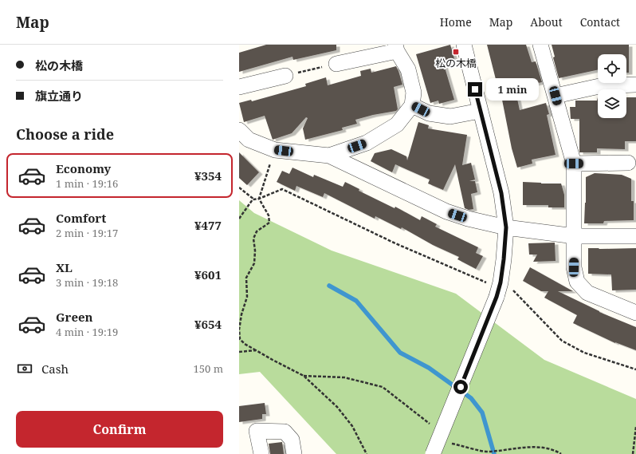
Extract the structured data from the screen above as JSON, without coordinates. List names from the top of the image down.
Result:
{
  "places": {
    "transit": ["松の木橋"]
  },
  "page": {
    "header": "Map",
    "nav": [
      "Home",
      "Map",
      "About",
      "Contact"
    ],
    "banner": ["松の木橋", "旗立通り"],
    "bubble": "1 min",
    "heading": "Choose a ride",
    "list": [
      {
        "name": "Economy",
        "note": "1 min · 19:16",
        "value": "¥354"
      },
      {
        "name": "Comfort",
        "note": "2 min · 19:17",
        "value": "¥477"
      },
      {
        "name": "XL",
        "note": "3 min · 19:18",
        "value": "¥601"
      },
      {
        "name": "Green",
        "note": "4 min · 19:19",
        "value": "¥654"
      }
    ],
    "pay": ["Cash", "150 m"],
    "buttons": "Confirm"
  }
}
